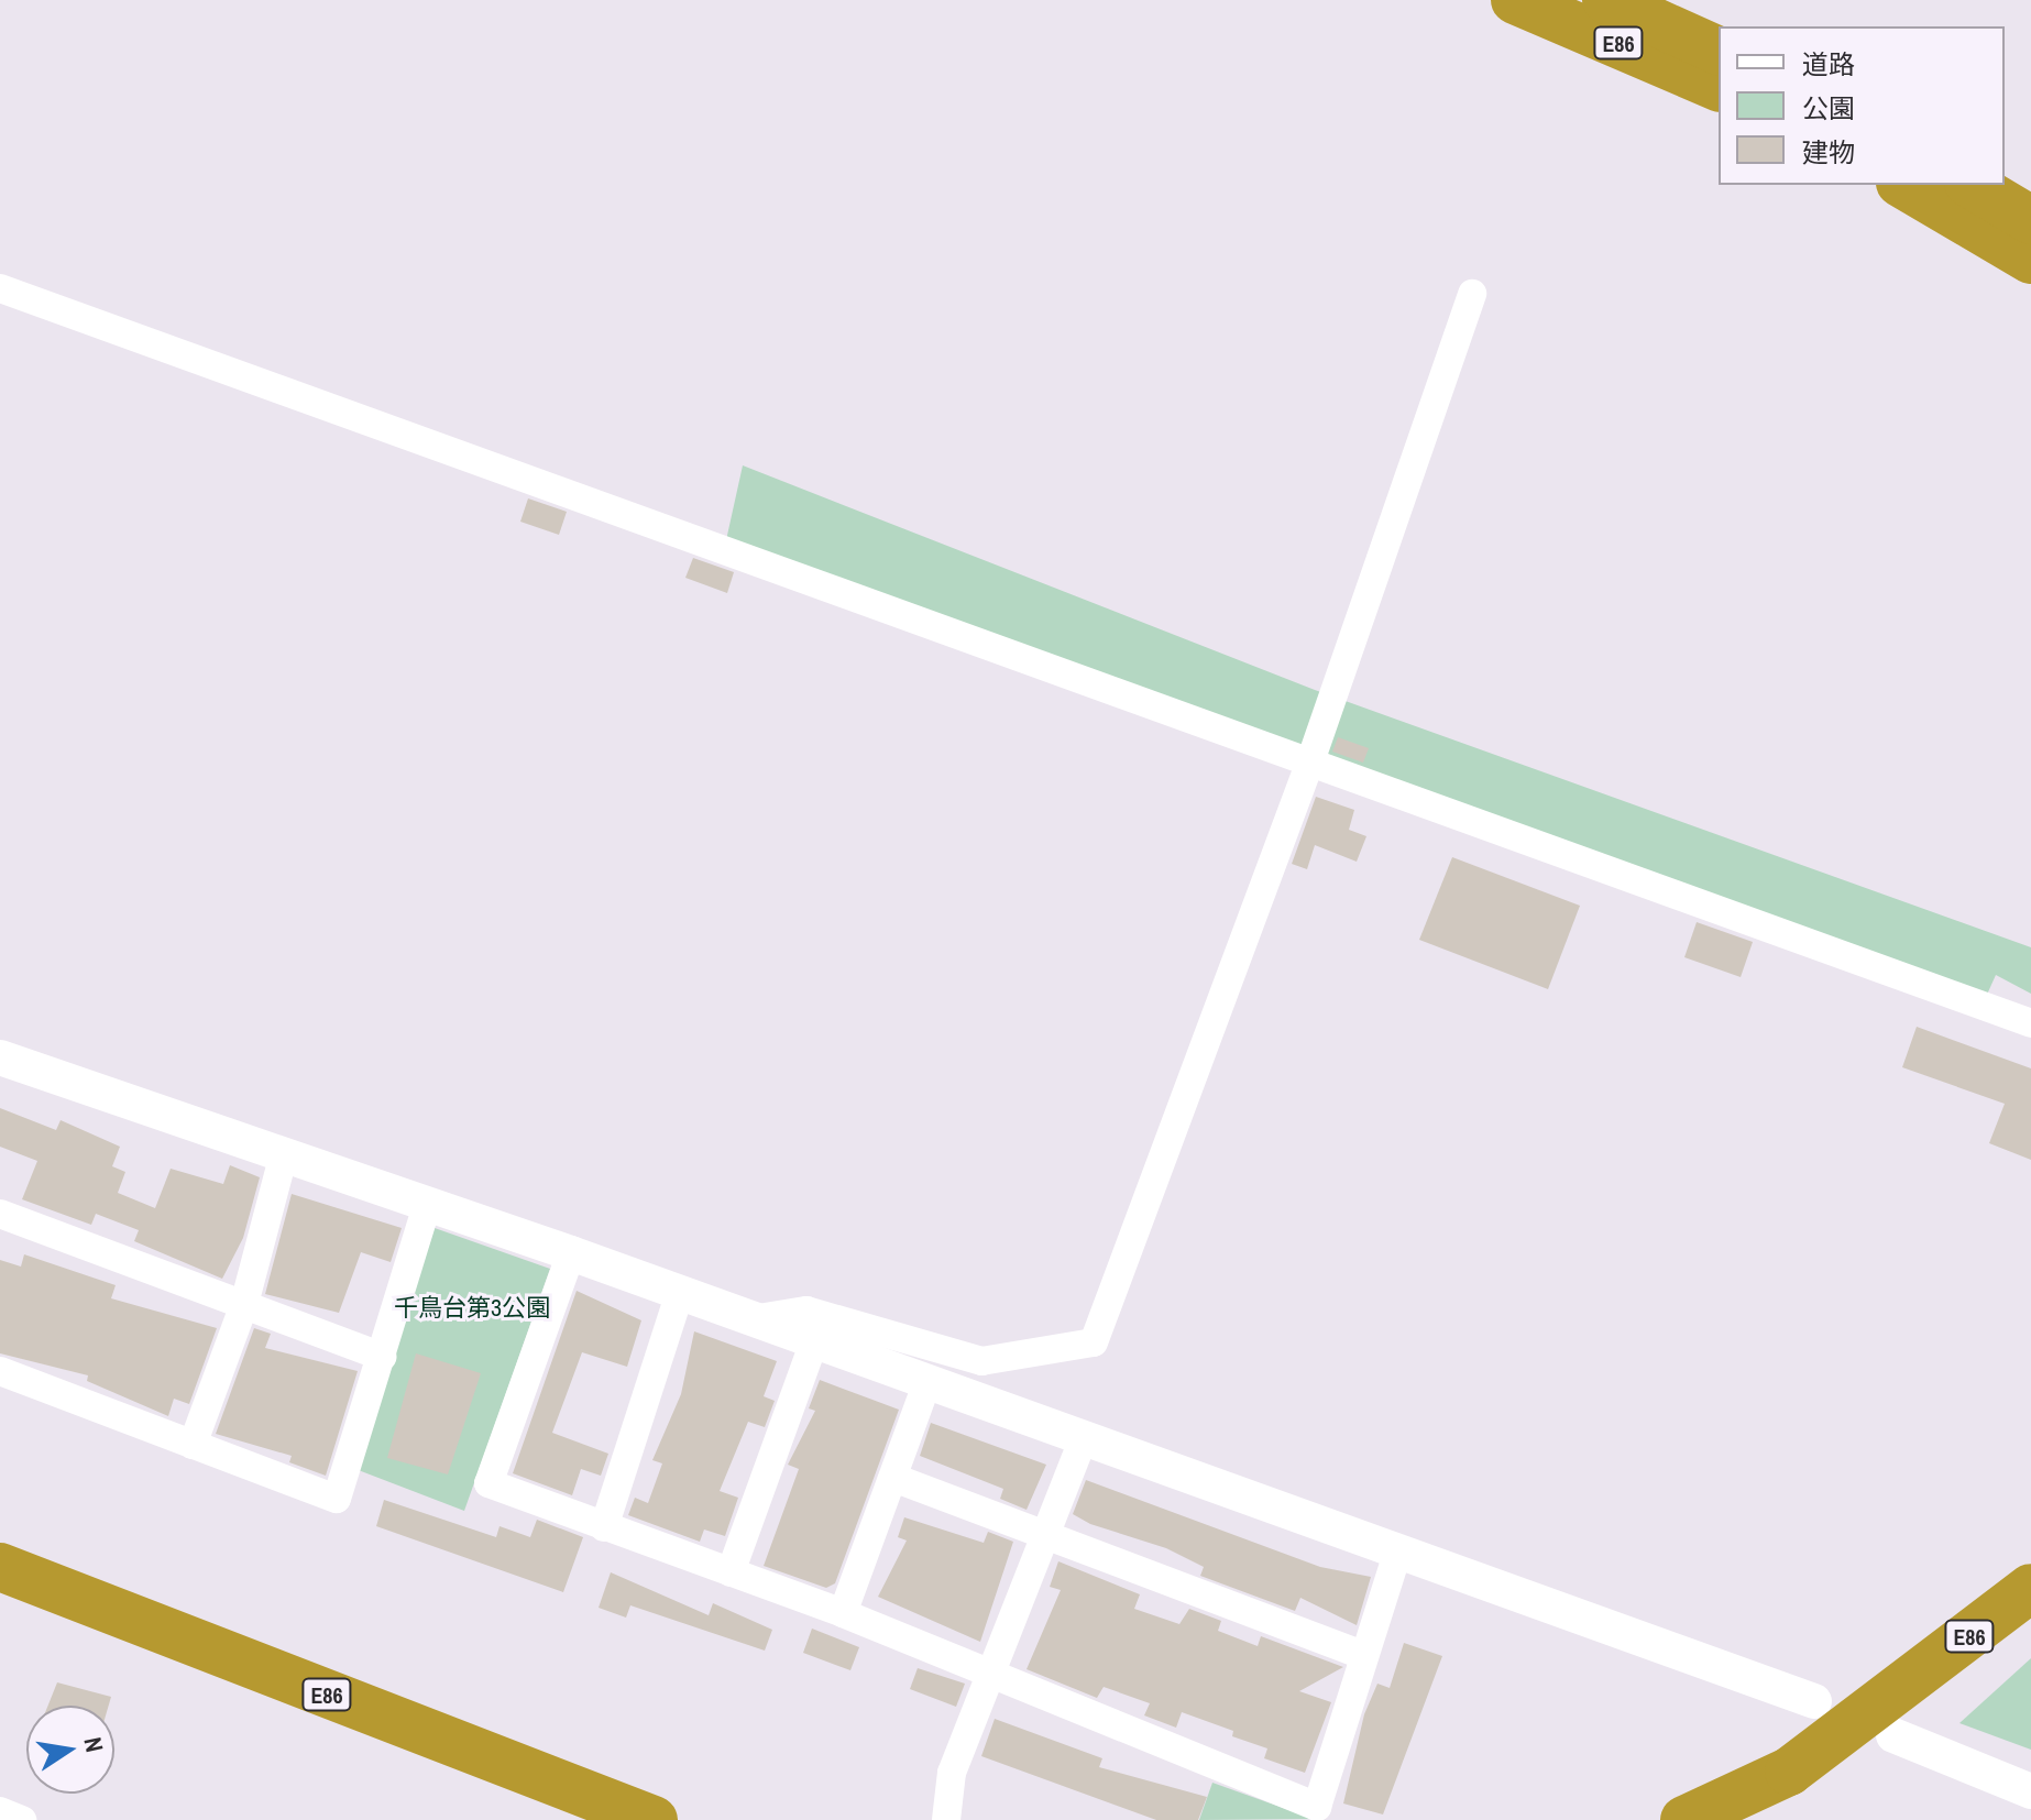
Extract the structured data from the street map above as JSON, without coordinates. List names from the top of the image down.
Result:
{
  "streets": {
    "highway": ["E86"]
  },
  "parks": ["千鳥台第3公園"],
  "legend": ["道路", "公園", "建物"],
  "north": "right"
}
